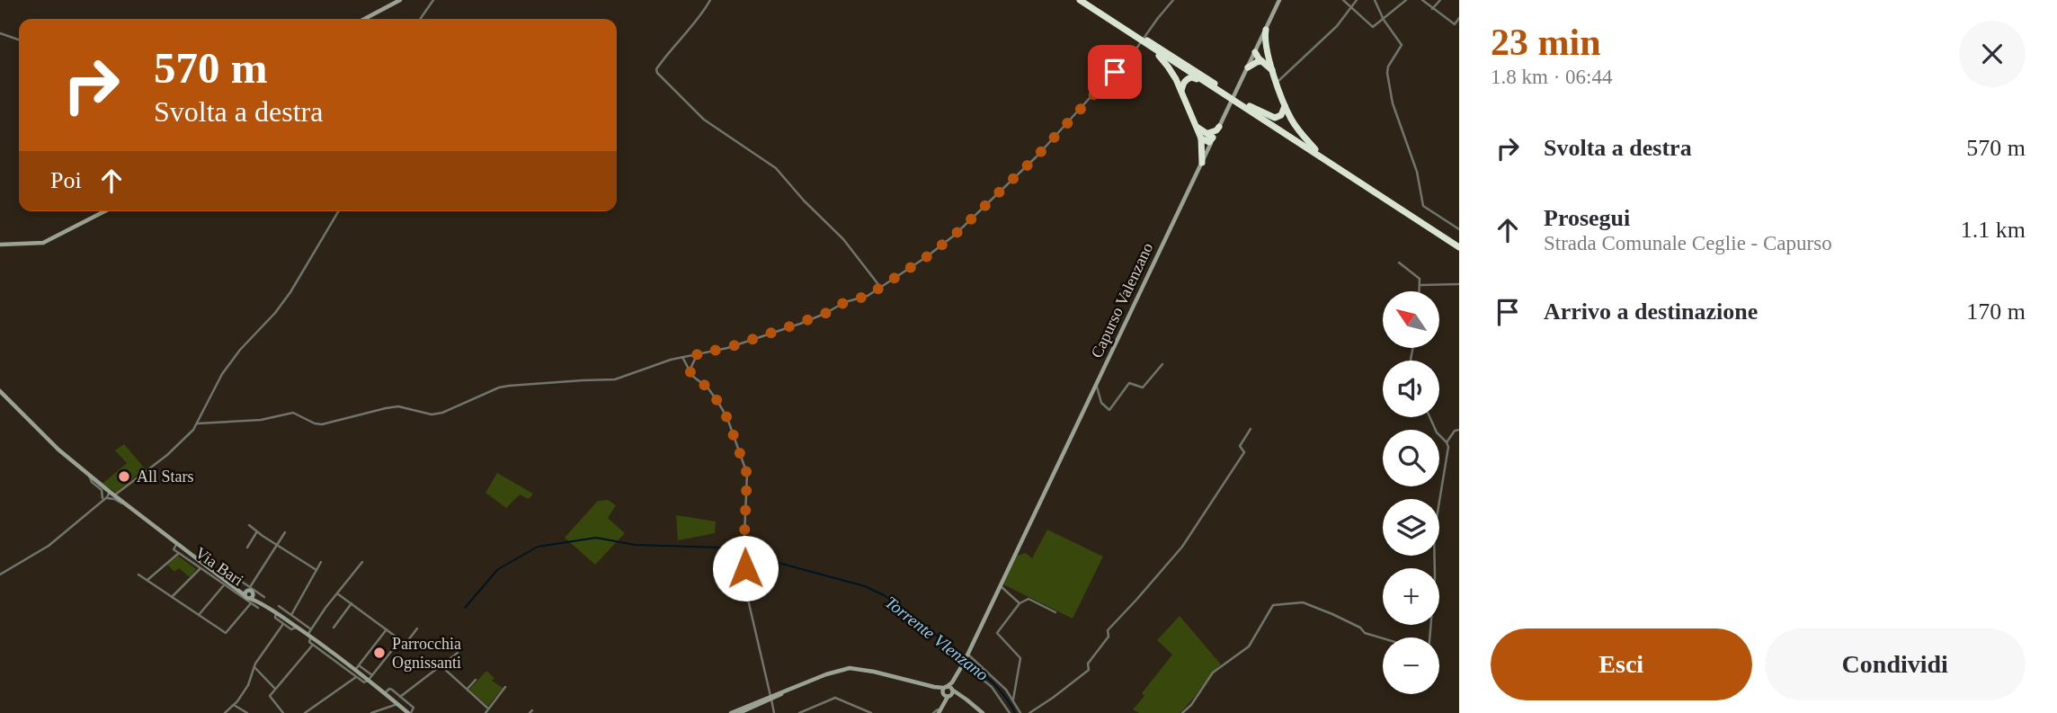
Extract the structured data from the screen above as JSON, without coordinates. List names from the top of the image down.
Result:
{
  "streets": {
    "street": ["Capurso Valenzano", "Via Bari"]
  },
  "water": ["Torrente Vlenzano"],
  "places": ["All Stars", "Parrocchia Ognissanti"],
  "north": "top left",
  "page": {
    "heading": ["23 min", "1.8 km · 06:44"],
    "turn": ["570 m", "Svolta a destra"],
    "list": [
      {
        "name": "Svolta a destra",
        "value": "570 m"
      },
      {
        "name": "Prosegui",
        "note": "Strada Comunale Ceglie - Capurso",
        "value": "1.1 km"
      },
      {
        "name": "Arrivo a destinazione",
        "value": "170 m"
      }
    ],
    "then": "Poi",
    "map_buttons": ["+", "−"],
    "buttons": ["Esci", "Condividi"]
  }
}
